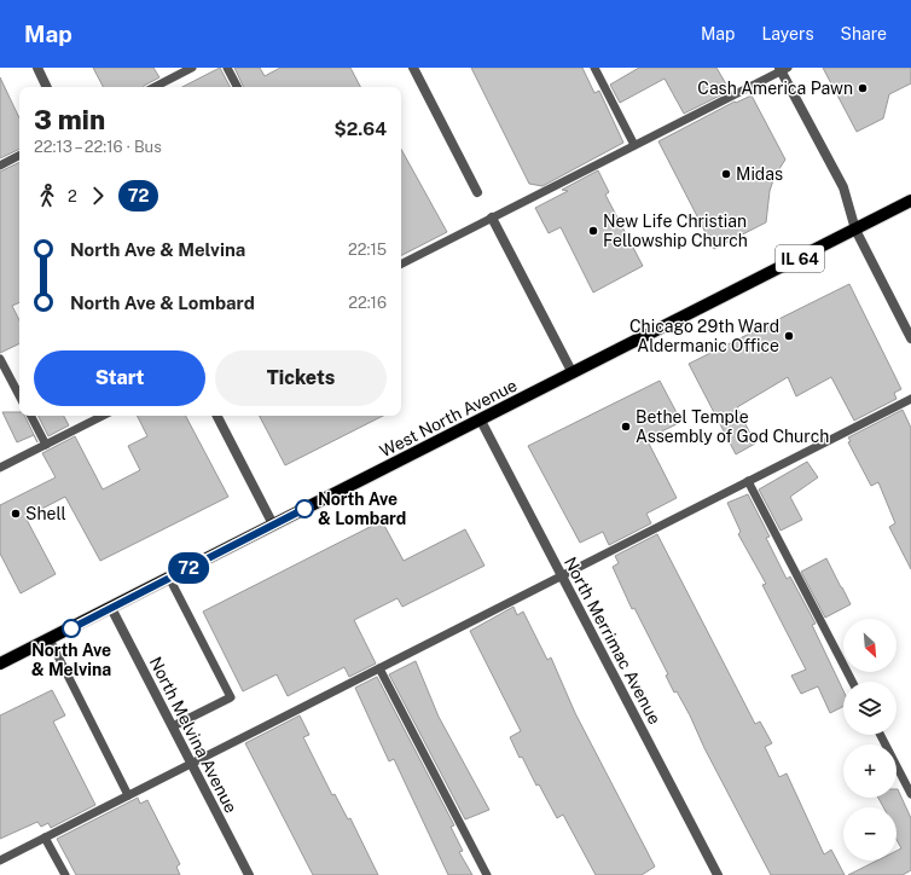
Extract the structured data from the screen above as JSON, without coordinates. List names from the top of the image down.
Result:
{
  "streets": {
    "main road": ["IL 64", "West North Avenue"],
    "street": ["North Merrimac Avenue", "North Melvina Avenue"]
  },
  "crossings": [
    ["West North Avenue", "North Merrimac Avenue"],
    ["West North Avenue", "North Melvina Avenue"]
  ],
  "places": [
    "Cash America Pawn",
    "Midas",
    "New Life Christian Fellowship Church",
    "Chicago 29th Ward Aldermanic Office",
    "Bethel Temple Assembly of God Church",
    "North Ave & Lombard",
    "Shell",
    "North Ave & Melvina"
  ],
  "lines": ["bus line 72"],
  "north": "bottom right",
  "page": {
    "header": "Map",
    "nav": ["Map", "Layers", "Share"],
    "on_map": "72",
    "heading": ["3 min", "22:13 – 22:16 · Bus", "$2.64"],
    "legs": ["2", "72"],
    "list": [
      {
        "name": "North Ave & Melvina",
        "value": "22:15"
      },
      {
        "name": "North Ave & Lombard",
        "value": "22:16"
      }
    ],
    "buttons": ["Start", "Tickets"],
    "map_buttons": ["+", "−"]
  }
}
